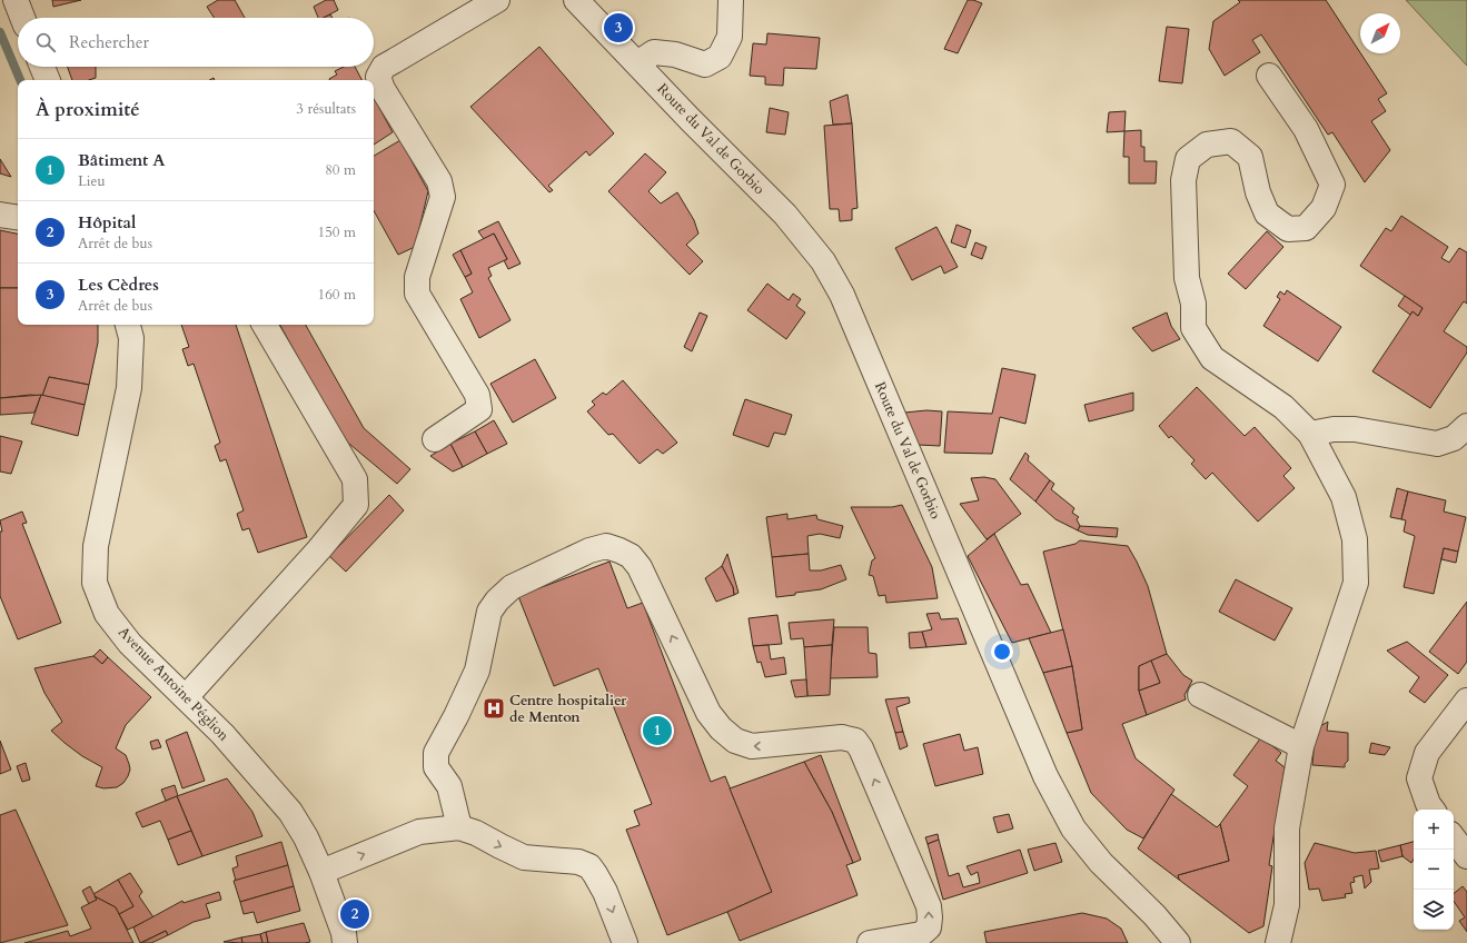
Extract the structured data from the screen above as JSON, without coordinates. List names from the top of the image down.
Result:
{
  "streets": {
    "street": ["Route du Val de Gorbio", "Avenue Antoine Péglion"]
  },
  "places": {
    "hospital": ["Centre hospitalier de Menton"]
  },
  "north": "top right",
  "page": {
    "pins": ["3", "1", "2"],
    "search": "Rechercher",
    "heading": ["À proximité", "3 résultats"],
    "list": [
      {
        "mark": "1",
        "name": "Bâtiment A",
        "note": "Lieu",
        "value": "80 m"
      },
      {
        "mark": "2",
        "name": "Hôpital",
        "note": "Arrêt de bus",
        "value": "150 m"
      },
      {
        "mark": "3",
        "name": "Les Cèdres",
        "note": "Arrêt de bus",
        "value": "160 m"
      }
    ],
    "map_buttons": ["+", "−"]
  }
}
